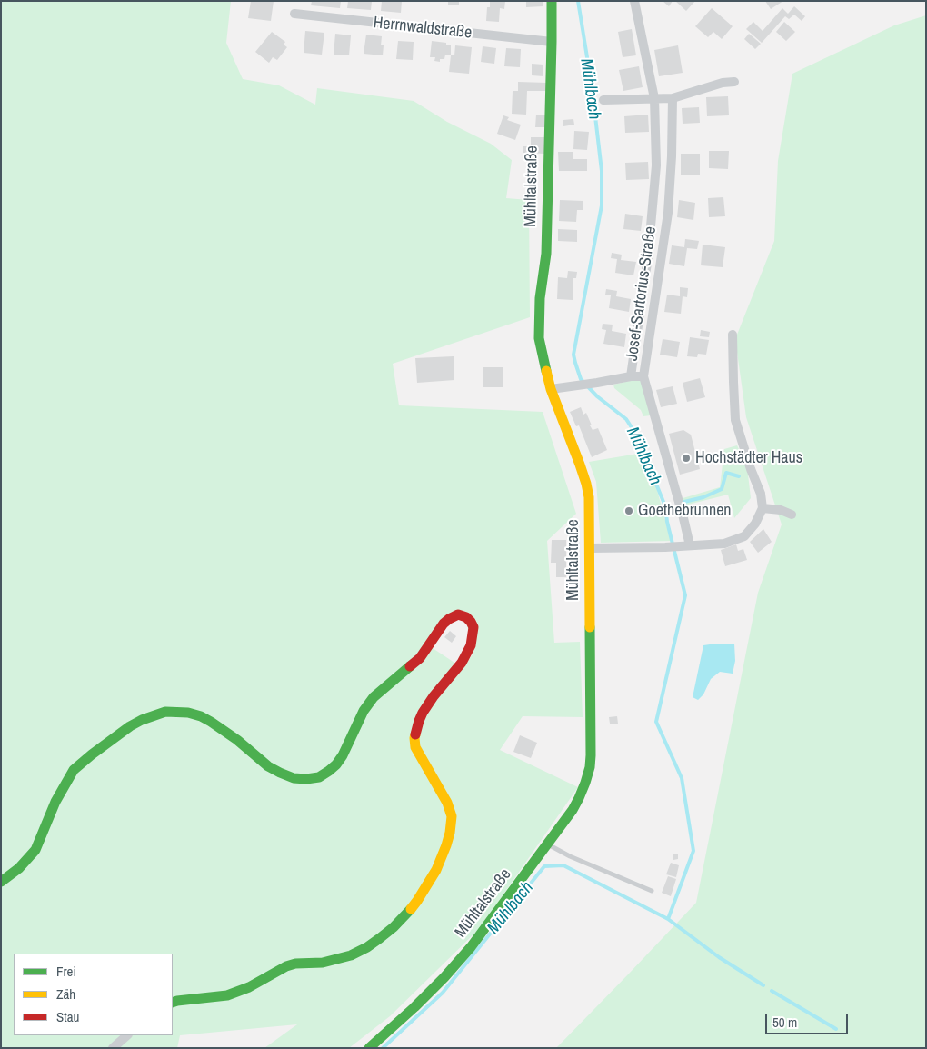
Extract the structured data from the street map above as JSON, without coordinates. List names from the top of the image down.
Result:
{
  "streets": {
    "street": ["Herrnwaldstraße", "Mühltalstraße", "Josef-Sartorius-Straße"]
  },
  "crossings": [
    ["Herrnwaldstraße", "Mühltalstraße"],
    ["Mühltalstraße", "Josef-Sartorius-Straße"]
  ],
  "water": ["Mühlbach"],
  "places": ["Hochstädter Haus", "Goethebrunnen"],
  "legend": ["Frei", "Zäh", "Stau"],
  "scale_bar": "50 m"
}
